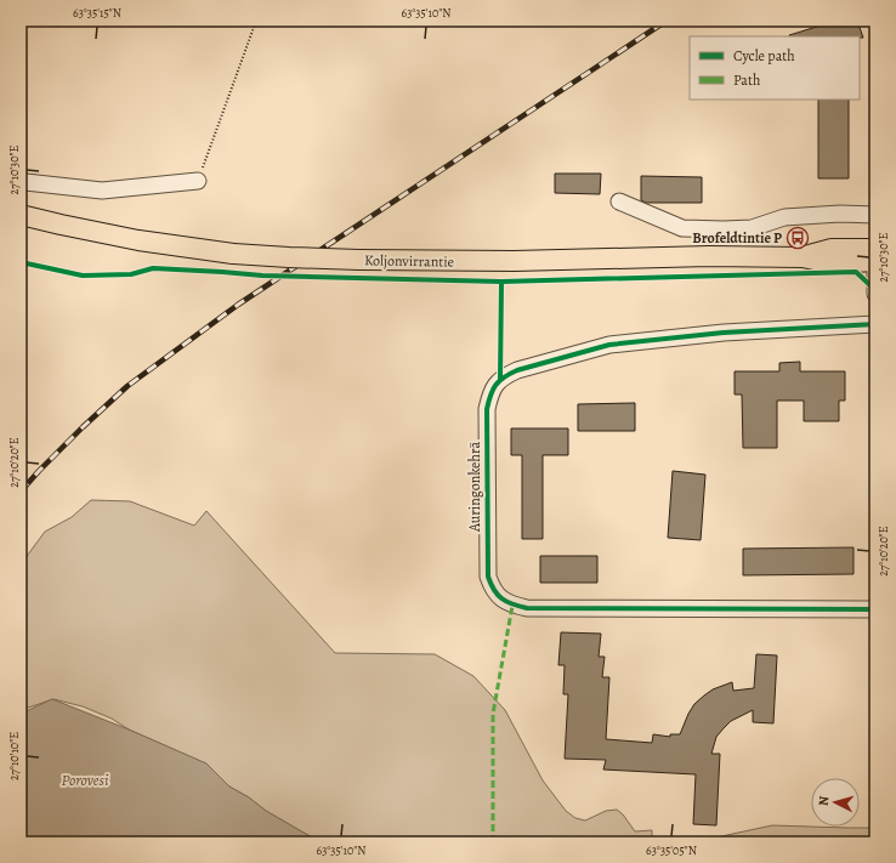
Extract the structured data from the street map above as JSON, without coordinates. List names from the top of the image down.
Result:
{
  "streets": {
    "main road": ["Koljonvirrantie"],
    "street": ["Auringonkehrä"]
  },
  "water": ["Porovesi"],
  "places": {
    "bus stop": ["Brofeldtintie P"]
  },
  "legend": ["Cycle path", "Path"],
  "north": "left",
  "coordinates": [
    "63°35'15\"N",
    "63°35'10\"N",
    "27°10'30\"E",
    "27°10'20\"E",
    "27°10'10\"E",
    "63°35'05\"N"
  ]
}
